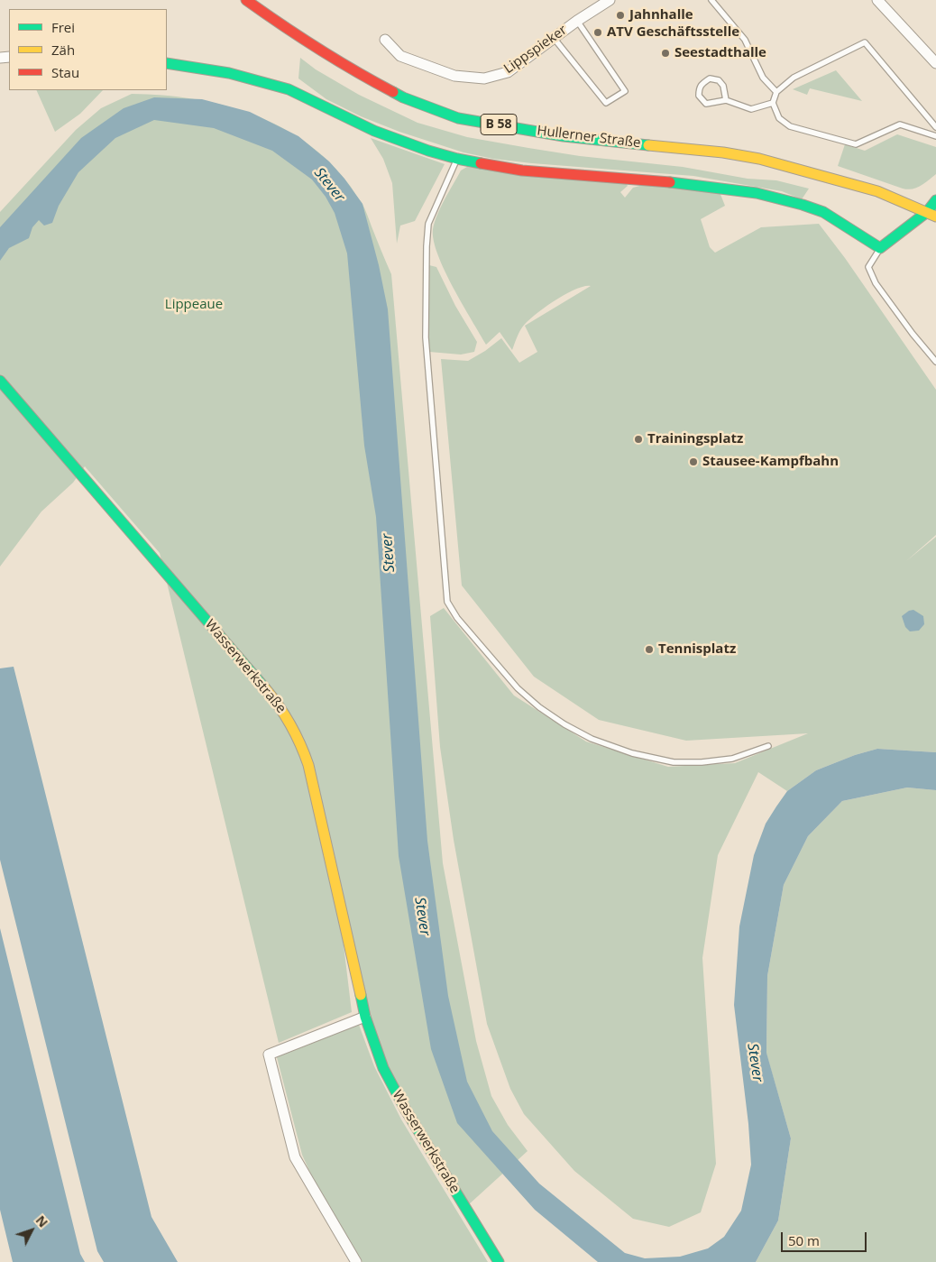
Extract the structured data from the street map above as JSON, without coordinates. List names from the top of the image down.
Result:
{
  "streets": {
    "street": [
      "Lippspieker",
      "B 58",
      "Hullerner Straße",
      "Wasserwerkstraße"
    ]
  },
  "water": ["Stever"],
  "parks": ["Lippeaue"],
  "places": [
    "Jahnhalle",
    "ATV Geschäftsstelle",
    "Seestadthalle",
    "Trainingsplatz",
    "Stausee-Kampfbahn",
    "Tennisplatz"
  ],
  "legend": ["Frei", "Zäh", "Stau"],
  "scale_bar": "50 m",
  "north": "top right"
}
